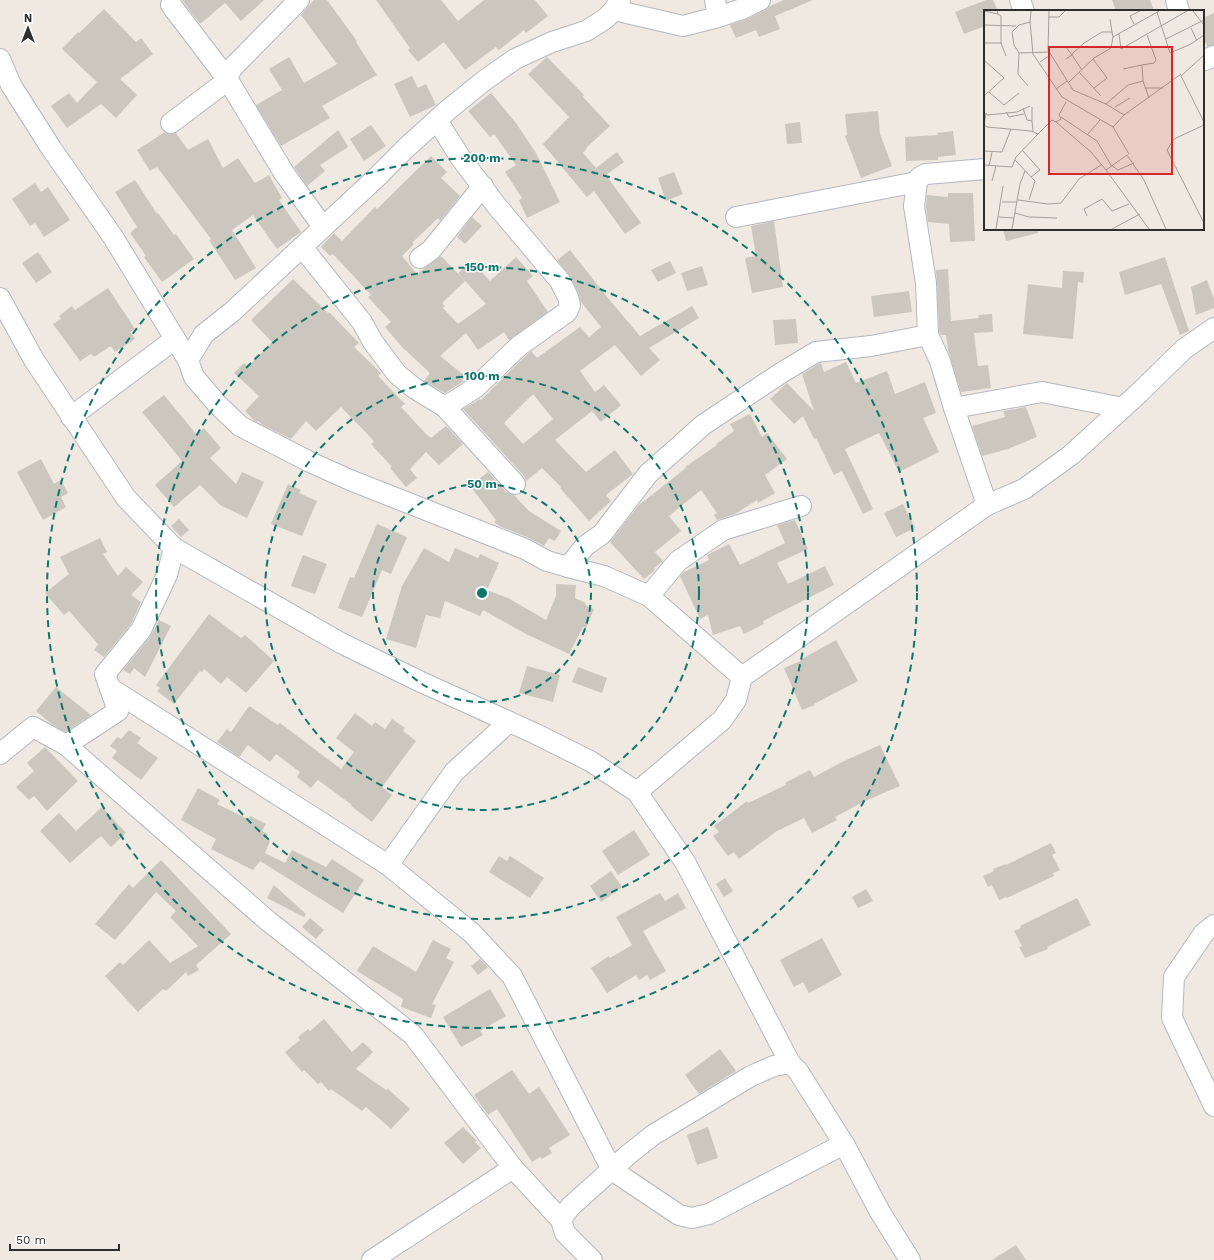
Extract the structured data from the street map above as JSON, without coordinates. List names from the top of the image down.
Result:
{
  "scale_bar": "50 m",
  "north": "top",
  "rings": [
    "200 m",
    "150 m",
    "100 m",
    "50 m"
  ]
}
